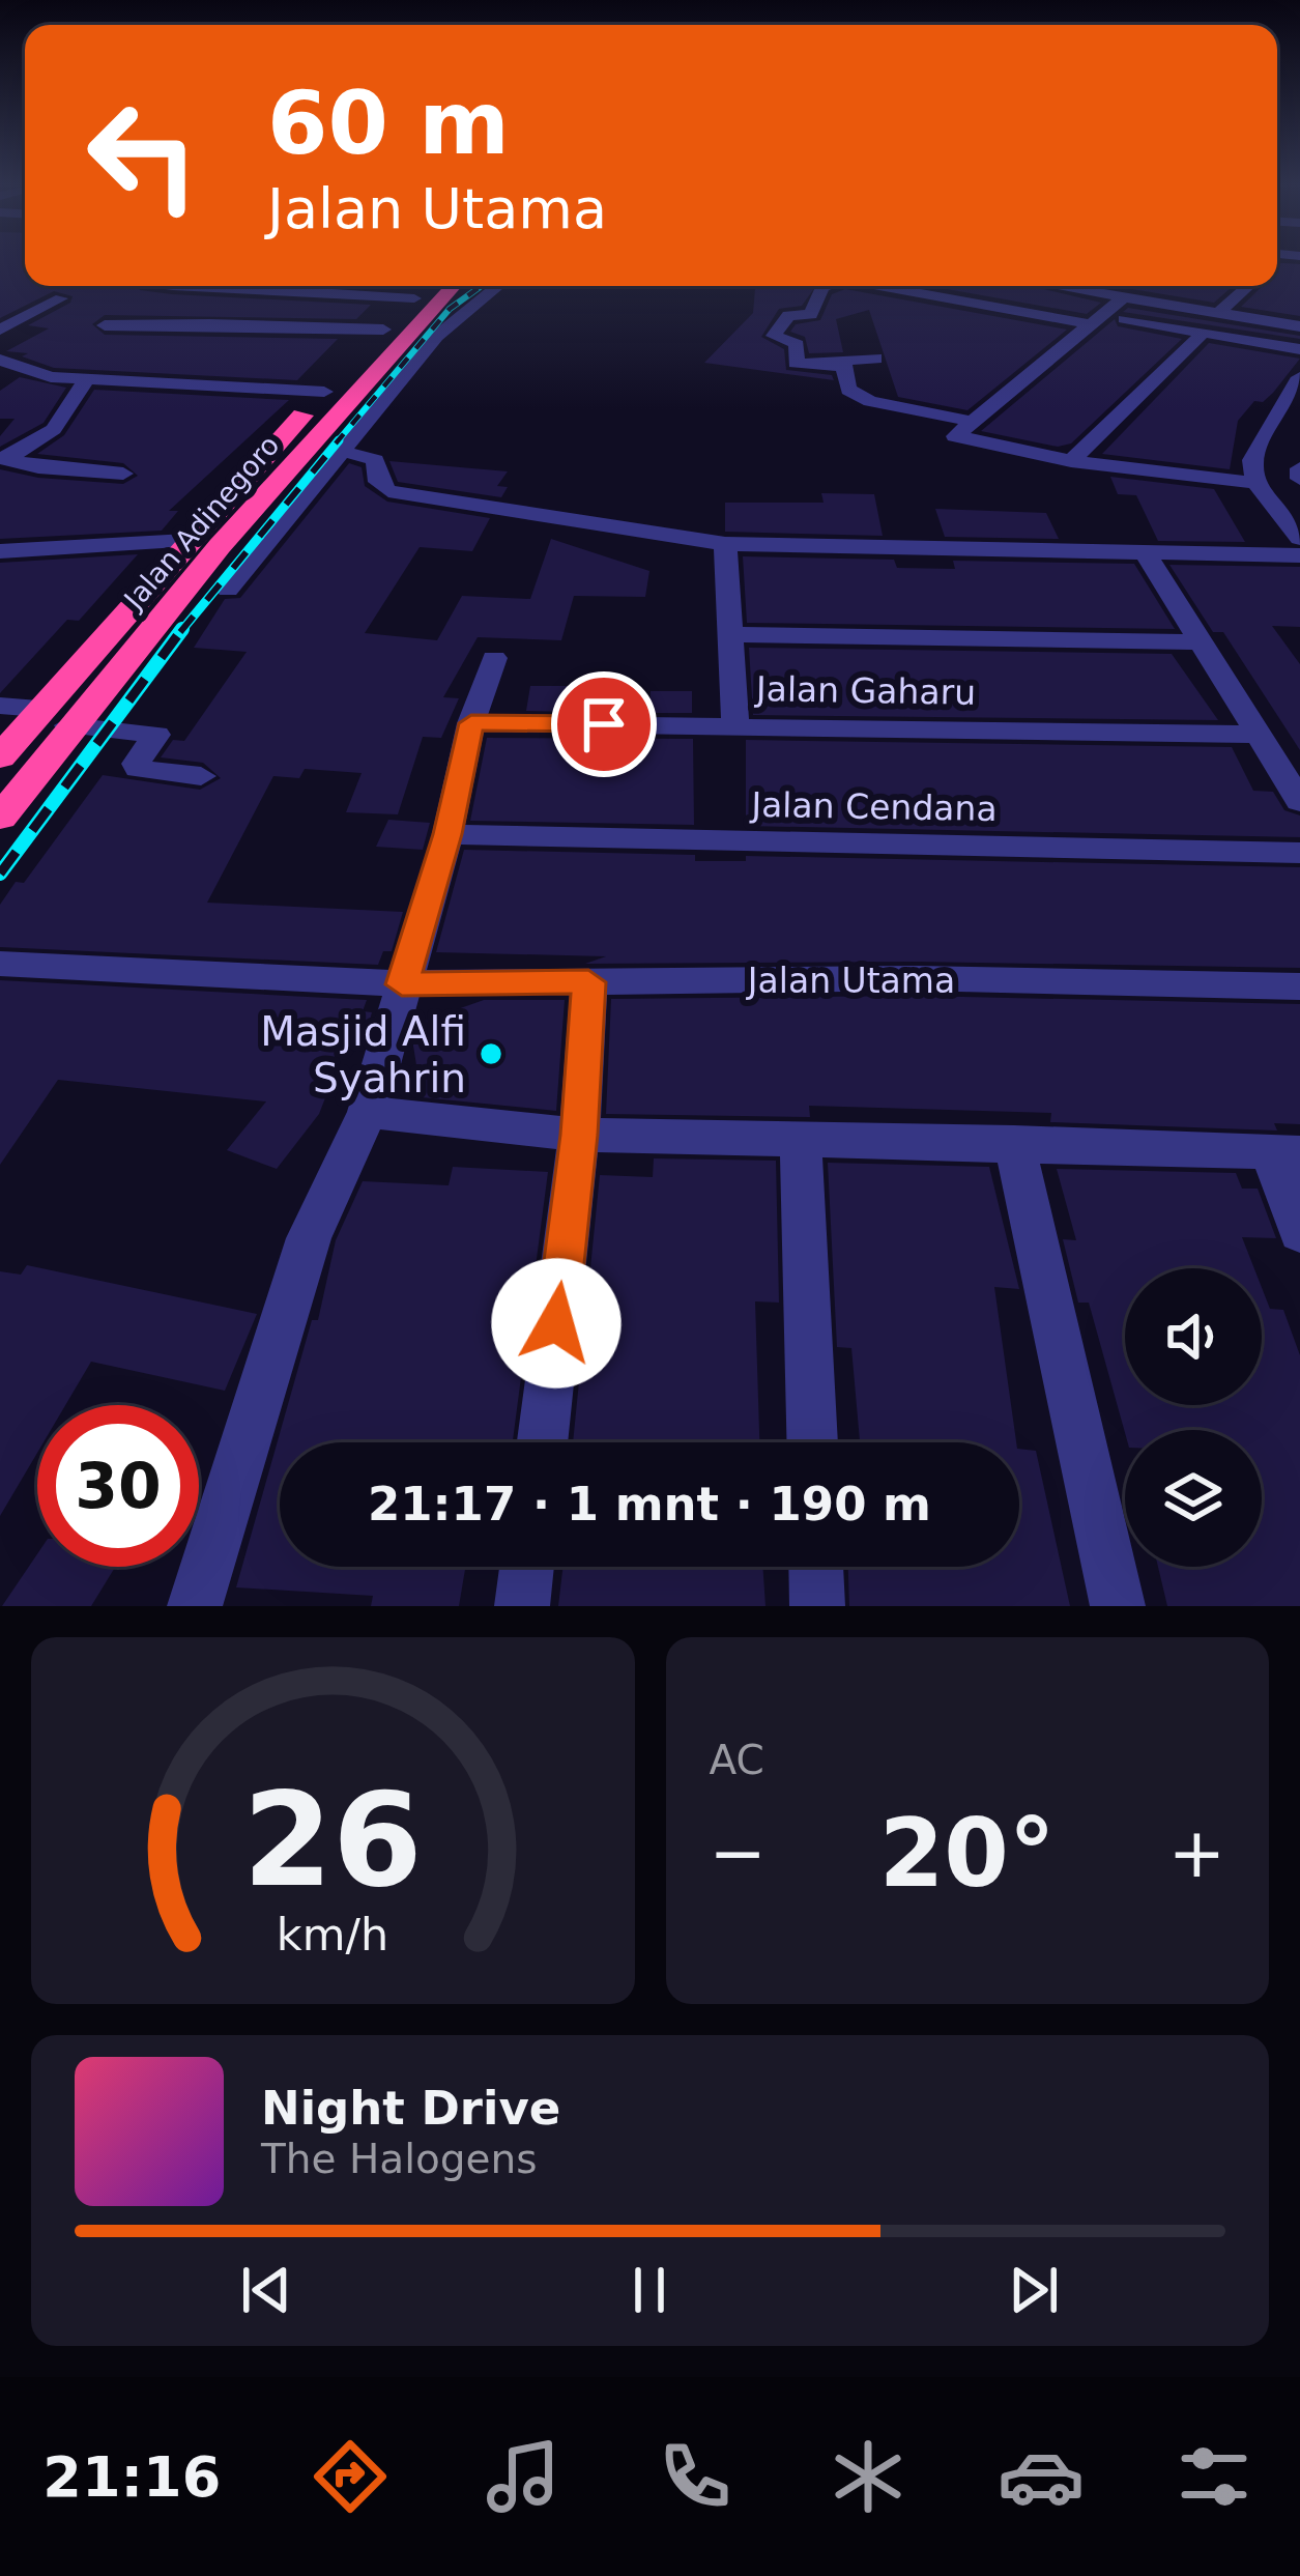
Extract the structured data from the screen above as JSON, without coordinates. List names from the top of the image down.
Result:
{
  "streets": {
    "highway": ["Jalan Adinegoro"],
    "street": ["Jalan Gaharu", "Jalan Cendana", "Jalan Utama"]
  },
  "places": ["Masjid Alfi Syahrin"],
  "page": {
    "turn": ["60 m", "Jalan Utama"],
    "limit": "30",
    "trip": "21:17 · 1 mnt · 190 m",
    "tile": "AC",
    "heat": ["−", "20°", "+"],
    "song": ["Night Drive", "The Halogens"],
    "tabs": "21:16",
    "gauge": ["26", "km/h"]
  }
}
